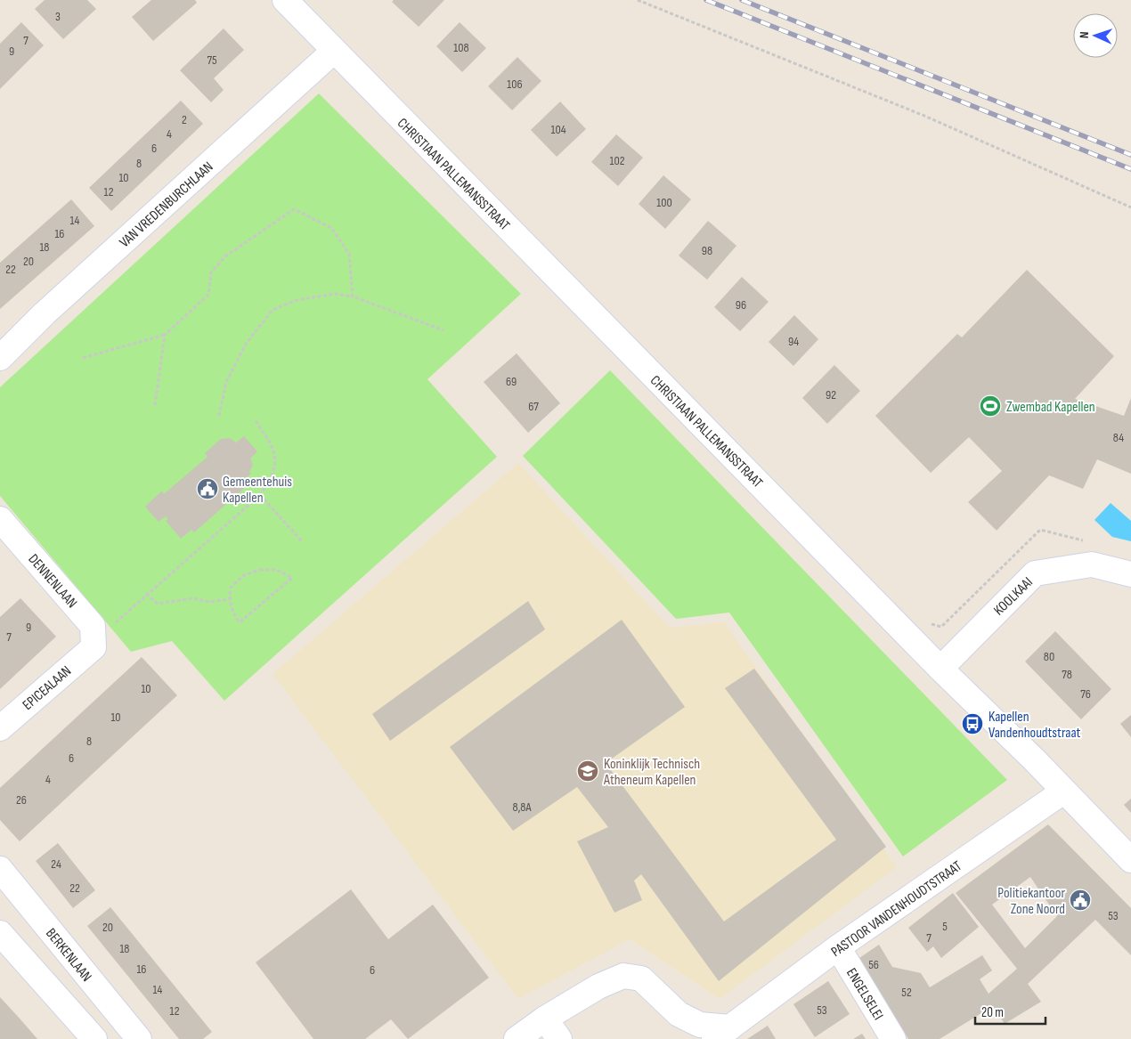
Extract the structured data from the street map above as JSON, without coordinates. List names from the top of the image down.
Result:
{
  "streets": {
    "street": [
      "CHRISTIAAN PALLEMANSSTRAAT",
      "VAN VREDENBURCHLAAN",
      "DENNENLAAN",
      "KOOLKAAI",
      "EPICEALAAN",
      "PASTOOR VANDENHOUDTSTRAAT",
      "BERKENLAAN",
      "ENGELSELEI"
    ]
  },
  "crossings": [
    ["CHRISTIAAN PALLEMANSSTRAAT", "VAN VREDENBURCHLAAN"],
    ["CHRISTIAAN PALLEMANSSTRAAT", "KOOLKAAI"],
    ["CHRISTIAAN PALLEMANSSTRAAT", "PASTOOR VANDENHOUDTSTRAAT"],
    ["DENNENLAAN", "EPICEALAAN"],
    ["PASTOOR VANDENHOUDTSTRAAT", "ENGELSELEI"]
  ],
  "places": {
    "sports": ["Zwembad Kapellen"],
    "public building": ["Gemeentehuis Kapellen", "Politiekantoor Zone Noord"],
    "bus stop": ["Kapellen Vandenhoudtstraat"],
    "school or university": ["Koninklijk Technisch Atheneum Kapellen"]
  },
  "house_numbers": [
    "3",
    "7",
    "108",
    "9",
    "75",
    "106",
    "2",
    "104",
    "4",
    "6",
    "102",
    "8",
    "10",
    "12",
    "100",
    "14",
    "16",
    "18",
    "98",
    "20",
    "22",
    "96",
    "94",
    "69",
    "92",
    "67",
    "84",
    "9",
    "7",
    "80",
    "78",
    "10",
    "76",
    "10",
    "8",
    "6",
    "4",
    "26",
    "8,8A",
    "24",
    "22",
    "53",
    "5",
    "20",
    "7",
    "18",
    "56",
    "16",
    "6",
    "14",
    "52",
    "53",
    "12"
  ],
  "scale_bar": "20 m",
  "north": "left"
}
